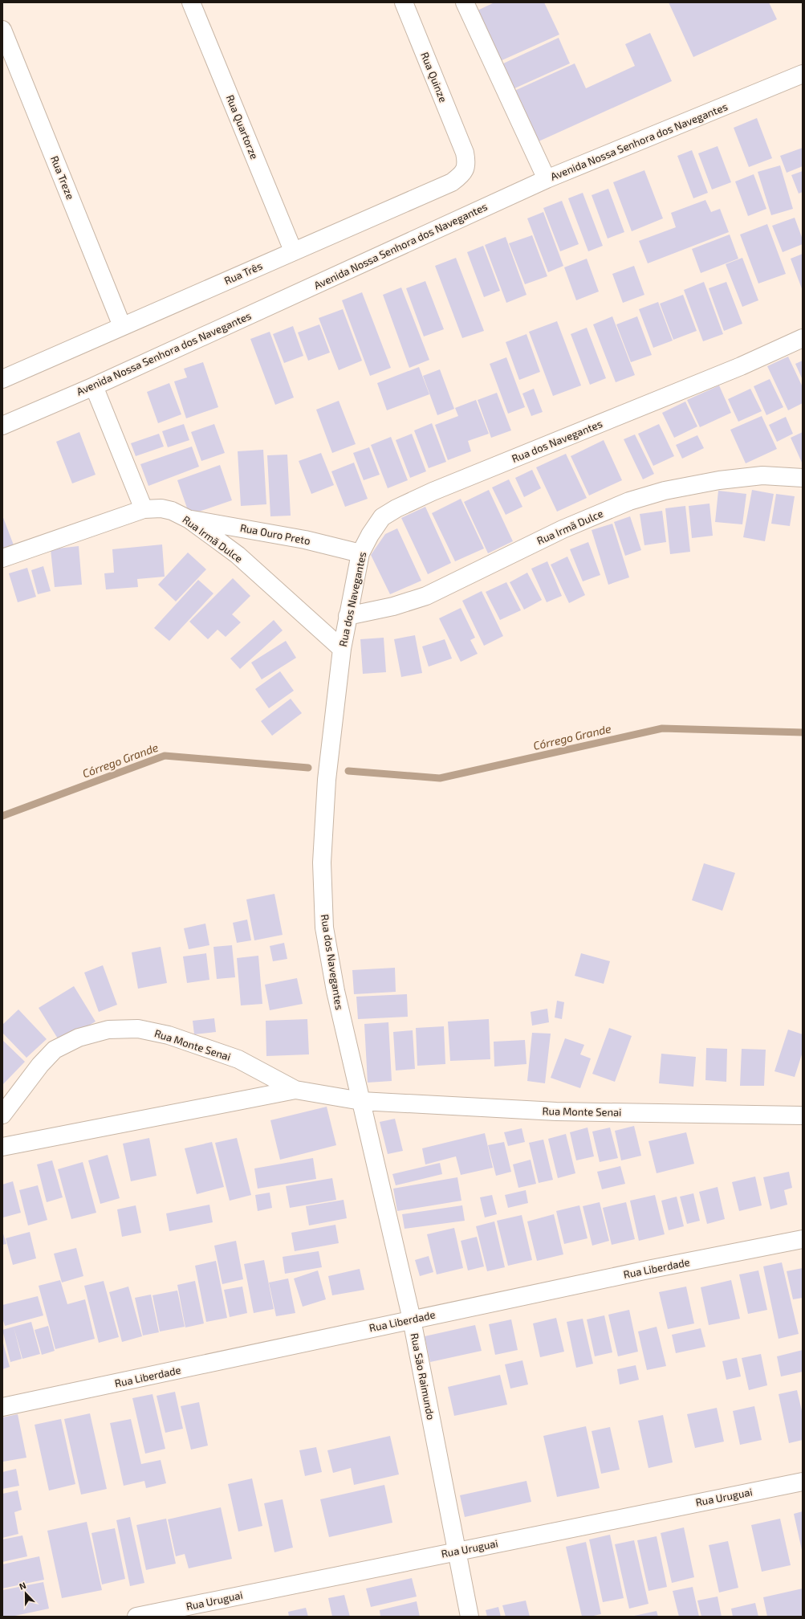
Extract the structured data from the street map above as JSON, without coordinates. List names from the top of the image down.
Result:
{
  "streets": {
    "street": [
      "Rua Quinze",
      "Rua Quartorze",
      "Avenida Nossa Senhora dos Navegantes",
      "Rua Treze",
      "Rua Três",
      "Rua dos Navegantes",
      "Rua Irmã Dulce",
      "Rua Ouro Preto",
      "Rua Monte Senai",
      "Rua Liberdade",
      "Rua São Raimundo",
      "Rua Uruguai"
    ]
  },
  "crossings": [
    ["Rua Quinze", "Rua Três"],
    ["Rua Quartorze", "Rua Três"],
    ["Rua Treze", "Rua Três"],
    ["Rua dos Navegantes", "Rua Irmã Dulce"],
    ["Rua dos Navegantes", "Rua Ouro Preto"],
    ["Rua dos Navegantes", "Rua Monte Senai"],
    ["Rua dos Navegantes", "Rua São Raimundo"],
    ["Rua Irmã Dulce", "Rua Ouro Preto"],
    ["Rua Monte Senai", "Rua São Raimundo"],
    ["Rua Liberdade", "Rua São Raimundo"],
    ["Rua São Raimundo", "Rua Uruguai"]
  ],
  "water": ["Córrego Grande"],
  "north": "top"
}
